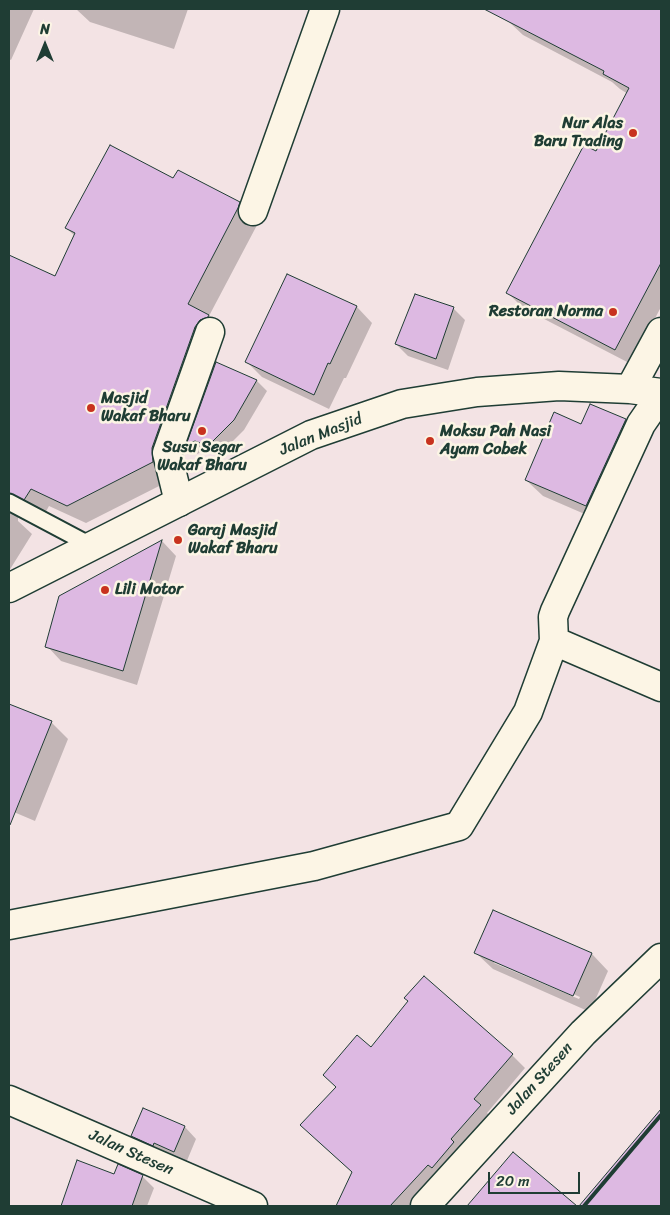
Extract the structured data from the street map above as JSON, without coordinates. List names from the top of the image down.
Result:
{
  "streets": {
    "street": ["Jalan Masjid", "Jalan Stesen"]
  },
  "places": [
    "Nur Alas Baru Trading",
    "Restoran Norma",
    "Masjid Wakaf Bharu",
    "Susu Segar Wakaf Bharu",
    "Moksu Pah Nasi Ayam Cobek",
    "Garaj Masjid Wakaf Bharu",
    "Lili Motor"
  ],
  "scale_bar": "20 m",
  "north": "top"
}
